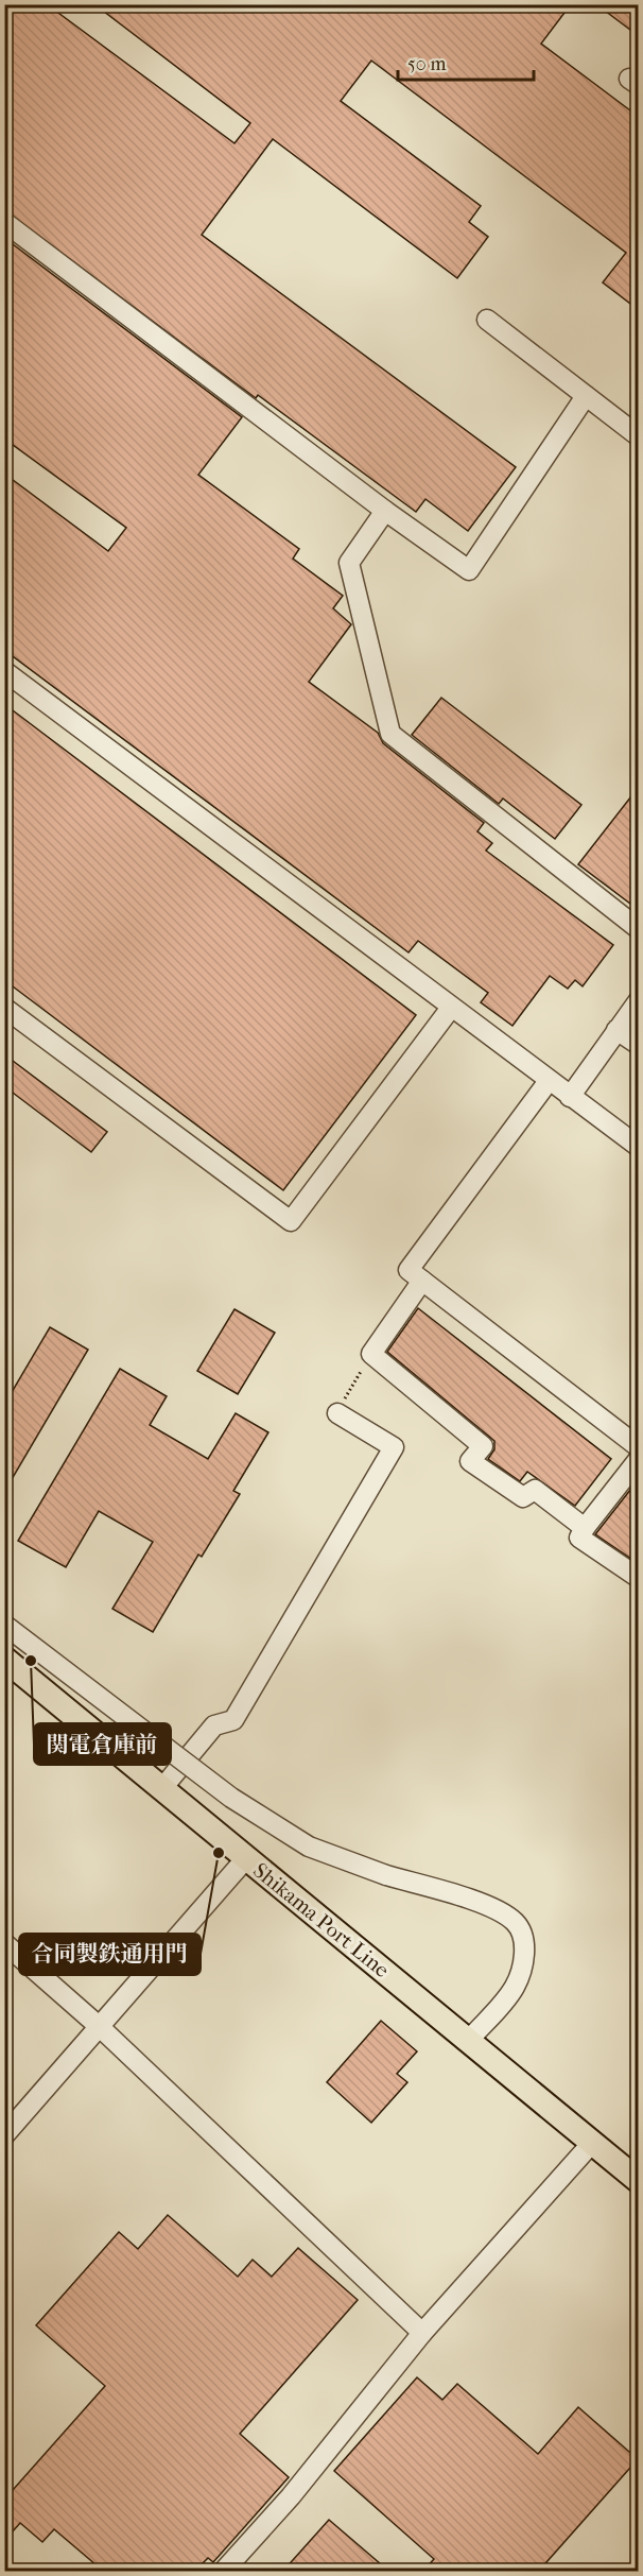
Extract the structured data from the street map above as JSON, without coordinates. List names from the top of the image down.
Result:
{
  "streets": {
    "main road": ["Shikama Port Line"]
  },
  "places": ["関電倉庫前", "合同製鉄通用門"],
  "scale_bar": "50 m"
}
